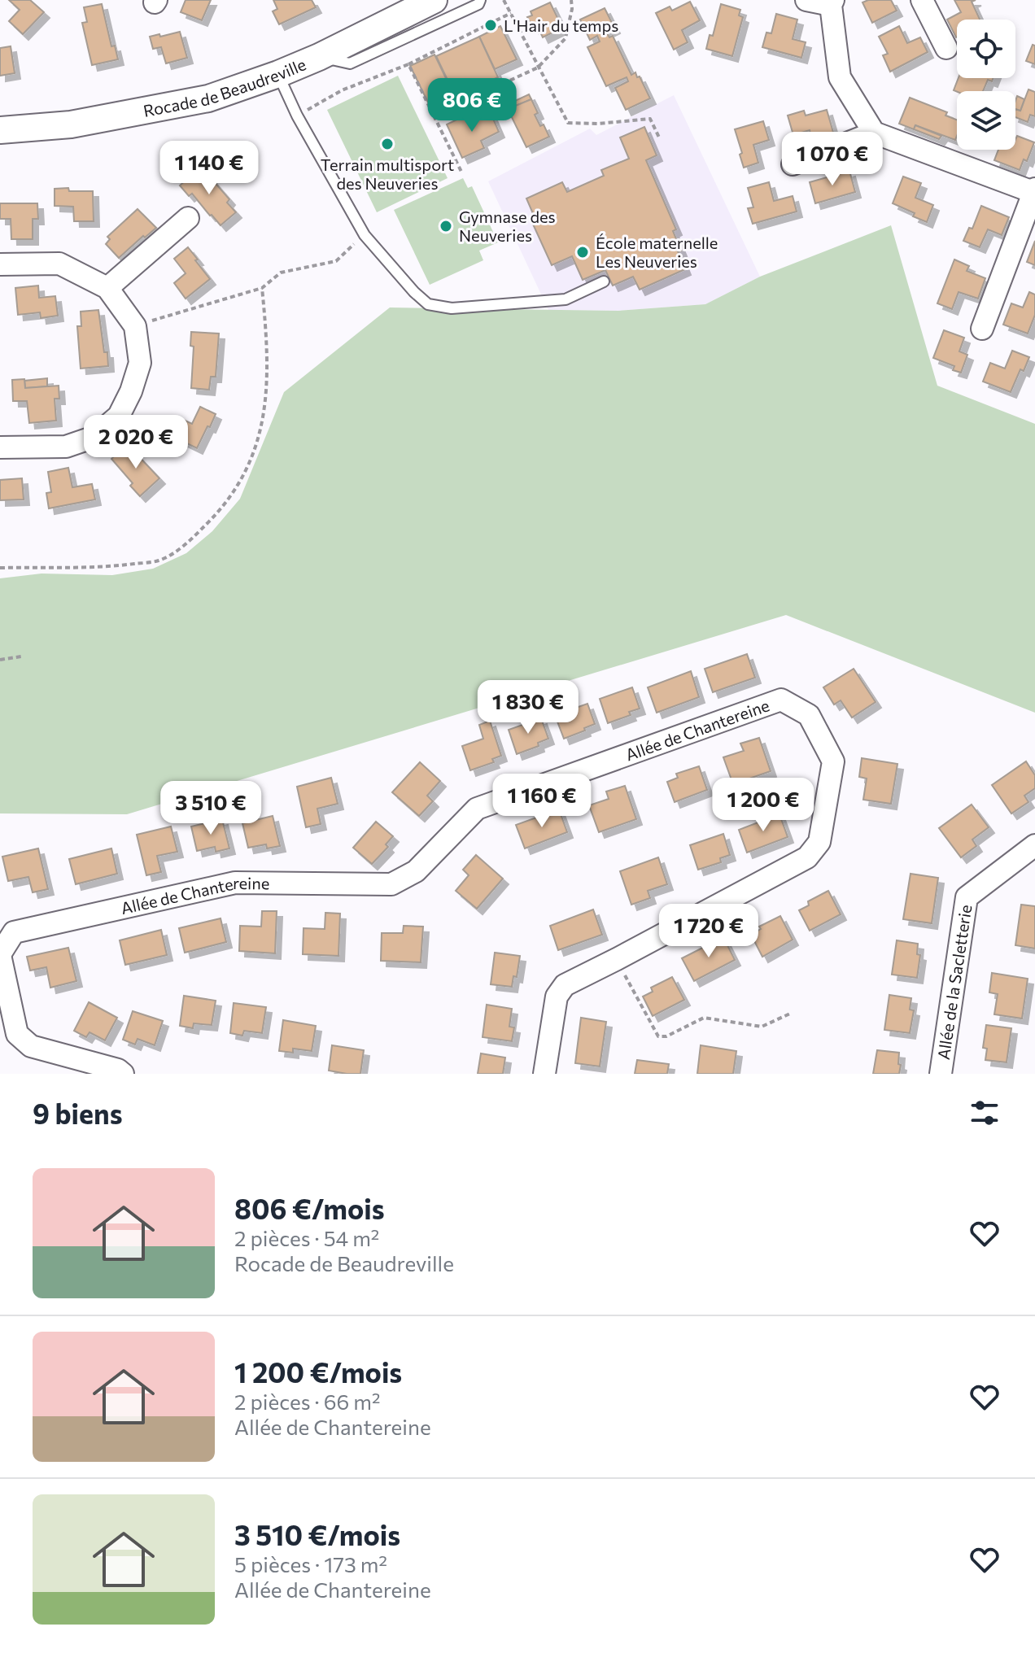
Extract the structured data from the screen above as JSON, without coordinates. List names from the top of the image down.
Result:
{
  "streets": {
    "street": ["Rocade de Beaudreville", "Allée de Chantereine", "Allée de la Sacletterie"]
  },
  "places": [
    "L'Hair du temps",
    "Terrain multisport des Neuveries",
    "Gymnase des Neuveries",
    "École maternelle Les Neuveries"
  ],
  "page": {
    "price": [
      "806 €",
      "1 070 €",
      "1 140 €",
      "2 020 €",
      "1 830 €",
      "1 160 €",
      "1 200 €",
      "3 510 €",
      "1 720 €"
    ],
    "heading": "9 biens",
    "list": [
      {
        "name": "806 €/mois",
        "note": "2 pièces · 54 m² · Rocade de Beaudreville"
      },
      {
        "name": "1 200 €/mois",
        "note": "2 pièces · 66 m² · Allée de Chantereine"
      },
      {
        "name": "3 510 €/mois",
        "note": "5 pièces · 173 m² · Allée de Chantereine"
      }
    ]
  }
}
